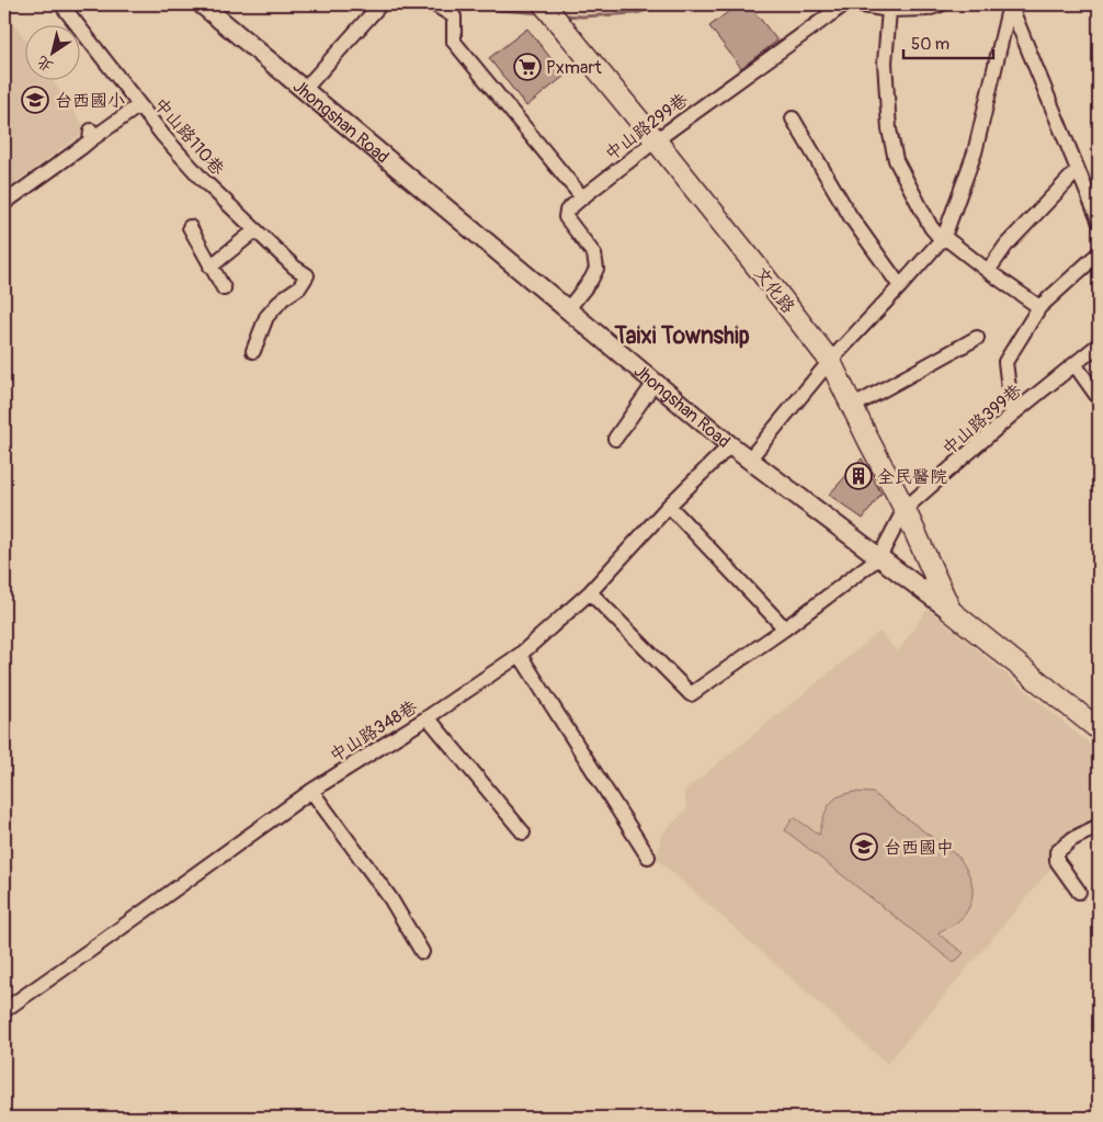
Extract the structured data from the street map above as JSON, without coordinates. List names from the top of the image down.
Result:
{
  "streets": {
    "main road": ["Jhongshan Road", "文化路"],
    "street": [
      "中山路299巷",
      "中山路110巷",
      "中山路399巷",
      "中山路348巷"
    ]
  },
  "crossings": [
    ["Jhongshan Road", "中山路299巷"],
    ["Jhongshan Road", "文化路"],
    ["Jhongshan Road", "中山路399巷"],
    ["Jhongshan Road", "中山路348巷"],
    ["中山路299巷", "文化路"],
    ["文化路", "中山路399巷"]
  ],
  "districts": ["Taixi Township"],
  "places": {
    "supermarket": ["Pxmart"],
    "school or university": ["台西國小", "台西國中"],
    "building": ["全民醫院"]
  },
  "scale_bar": "50 m",
  "north": "bottom left"
}
